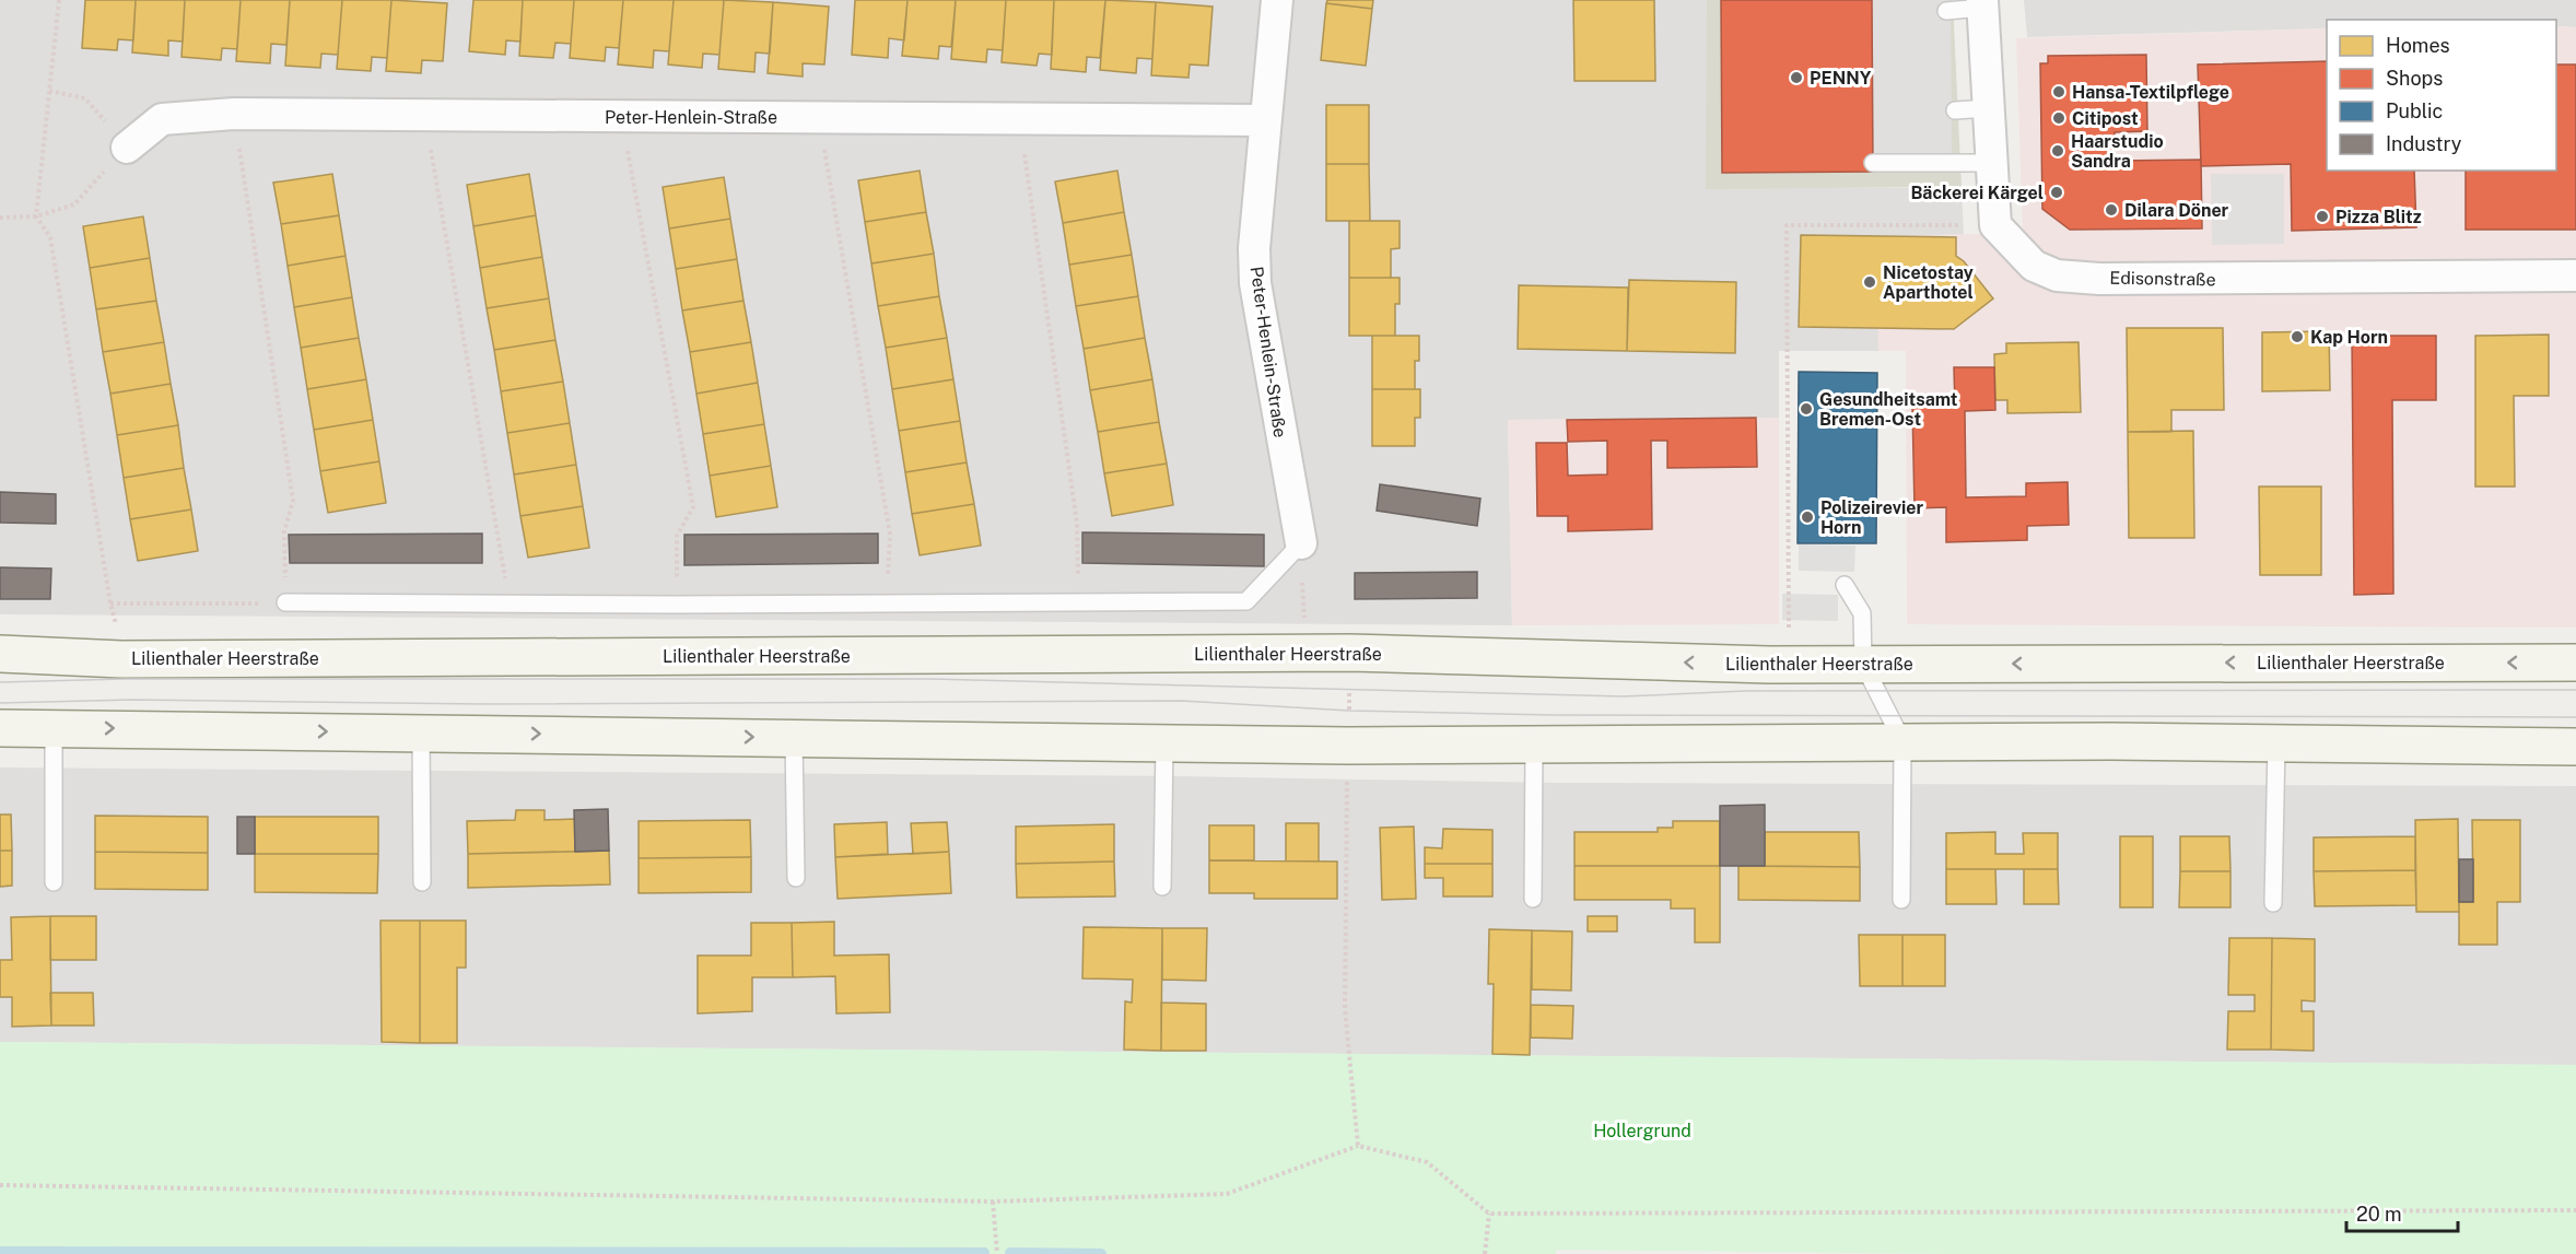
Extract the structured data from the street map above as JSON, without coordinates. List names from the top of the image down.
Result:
{
  "streets": {
    "main road": ["Lilienthaler Heerstraße"],
    "street": ["Peter-Henlein-Straße", "Edisonstraße"]
  },
  "parks": ["Hollergrund"],
  "places": [
    "PENNY",
    "Hansa-Textilpflege",
    "Citipost",
    "Haarstudio Sandra",
    "Bäckerei Kärgel",
    "Dilara Döner",
    "Pizza Blitz",
    "Nicetostay Aparthotel",
    "Kap Horn",
    "Gesundheitsamt Bremen-Ost",
    "Polizeirevier Horn"
  ],
  "legend": [
    "Homes",
    "Shops",
    "Public",
    "Industry"
  ],
  "scale_bar": "20 m"
}
